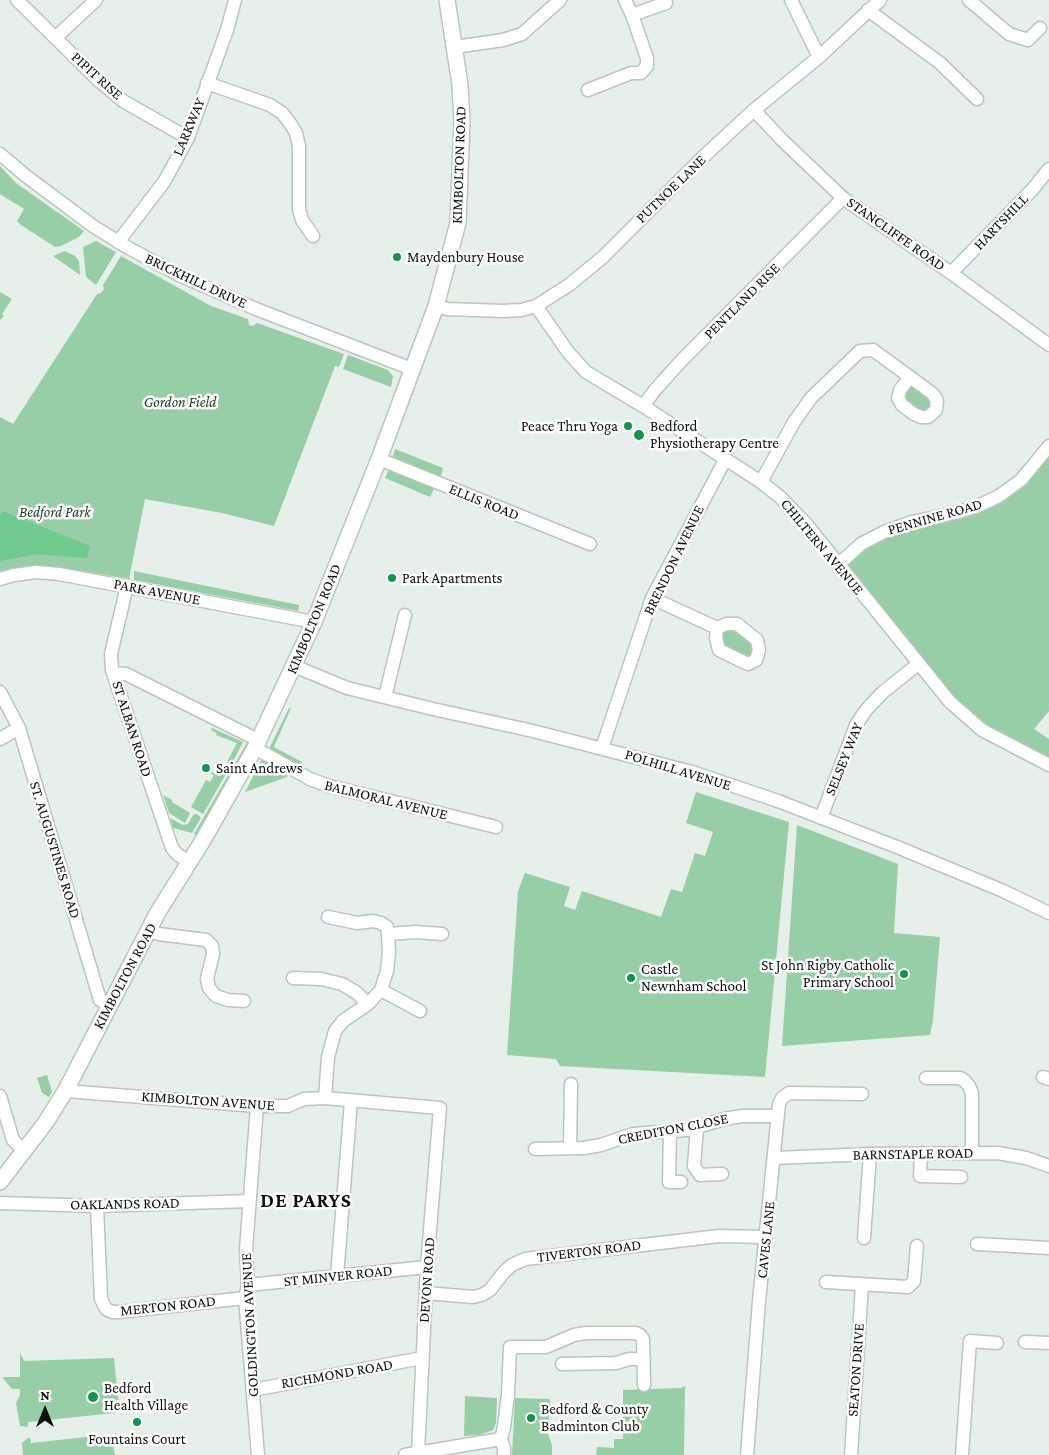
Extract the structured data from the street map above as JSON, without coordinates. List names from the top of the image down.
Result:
{
  "streets": {
    "main road": ["KIMBOLTON ROAD"],
    "street": [
      "PIPIT RISE",
      "LARKWAY",
      "PUTNOE LANE",
      "HARTSHILL",
      "STANCLIFFE ROAD",
      "BRICKHILL DRIVE",
      "PENTLAND RISE",
      "ELLIS ROAD",
      "PENNINE ROAD",
      "CHILTERN AVENUE",
      "BRENDON AVENUE",
      "PARK AVENUE",
      "ST ALBAN ROAD",
      "SELSEY WAY",
      "POLHILL AVENUE",
      "BALMORAL AVENUE",
      "ST. AUGUSTINES ROAD",
      "KIMBOLTON AVENUE",
      "CREDITON CLOSE",
      "BARNSTAPLE ROAD",
      "OAKLANDS ROAD",
      "CAVES LANE",
      "TIVERTON ROAD",
      "ST MINVER ROAD",
      "DEVON ROAD",
      "MERTON ROAD",
      "GOLDINGTON AVENUE",
      "SEATON DRIVE",
      "RICHMOND ROAD"
    ]
  },
  "crossings": [
    ["PIPIT RISE", "LARKWAY"],
    ["LARKWAY", "BRICKHILL DRIVE"],
    ["KIMBOLTON ROAD", "PUTNOE LANE"],
    ["KIMBOLTON ROAD", "BRICKHILL DRIVE"],
    ["KIMBOLTON ROAD", "ELLIS ROAD"],
    ["KIMBOLTON ROAD", "PARK AVENUE"],
    ["KIMBOLTON ROAD", "ST ALBAN ROAD"],
    ["KIMBOLTON ROAD", "POLHILL AVENUE"],
    ["KIMBOLTON ROAD", "BALMORAL AVENUE"],
    ["KIMBOLTON ROAD", "ST. AUGUSTINES ROAD"],
    ["KIMBOLTON ROAD", "KIMBOLTON AVENUE"],
    ["PUTNOE LANE", "STANCLIFFE ROAD"],
    ["PUTNOE LANE", "CHILTERN AVENUE"],
    ["HARTSHILL", "STANCLIFFE ROAD"],
    ["STANCLIFFE ROAD", "PENTLAND RISE"],
    ["PENTLAND RISE", "CHILTERN AVENUE"],
    ["PENNINE ROAD", "CHILTERN AVENUE"],
    ["CHILTERN AVENUE", "BRENDON AVENUE"],
    ["CHILTERN AVENUE", "SELSEY WAY"],
    ["BRENDON AVENUE", "POLHILL AVENUE"],
    ["PARK AVENUE", "ST ALBAN ROAD"],
    ["ST ALBAN ROAD", "BALMORAL AVENUE"],
    ["SELSEY WAY", "POLHILL AVENUE"],
    ["KIMBOLTON AVENUE", "DEVON ROAD"],
    ["KIMBOLTON AVENUE", "GOLDINGTON AVENUE"],
    ["CREDITON CLOSE", "CAVES LANE"],
    ["BARNSTAPLE ROAD", "CAVES LANE"],
    ["OAKLANDS ROAD", "MERTON ROAD"],
    ["OAKLANDS ROAD", "GOLDINGTON AVENUE"],
    ["CAVES LANE", "TIVERTON ROAD"],
    ["TIVERTON ROAD", "DEVON ROAD"],
    ["ST MINVER ROAD", "DEVON ROAD"],
    ["ST MINVER ROAD", "MERTON ROAD"],
    ["ST MINVER ROAD", "GOLDINGTON AVENUE"],
    ["DEVON ROAD", "RICHMOND ROAD"],
    ["MERTON ROAD", "GOLDINGTON AVENUE"],
    ["GOLDINGTON AVENUE", "RICHMOND ROAD"]
  ],
  "districts": ["DE PARYS"],
  "parks": ["Gordon Field", "Bedford Park"],
  "places": [
    "Maydenbury House",
    "Peace Thru Yoga",
    "Bedford Physiotherapy Centre",
    "Park Apartments",
    "Saint Andrews",
    "St John Rigby Catholic Primary School",
    "Castle Newnham School",
    "Bedford Health Village",
    "Bedford & County Badminton Club",
    "Fountains Court"
  ],
  "north": "top"
}
